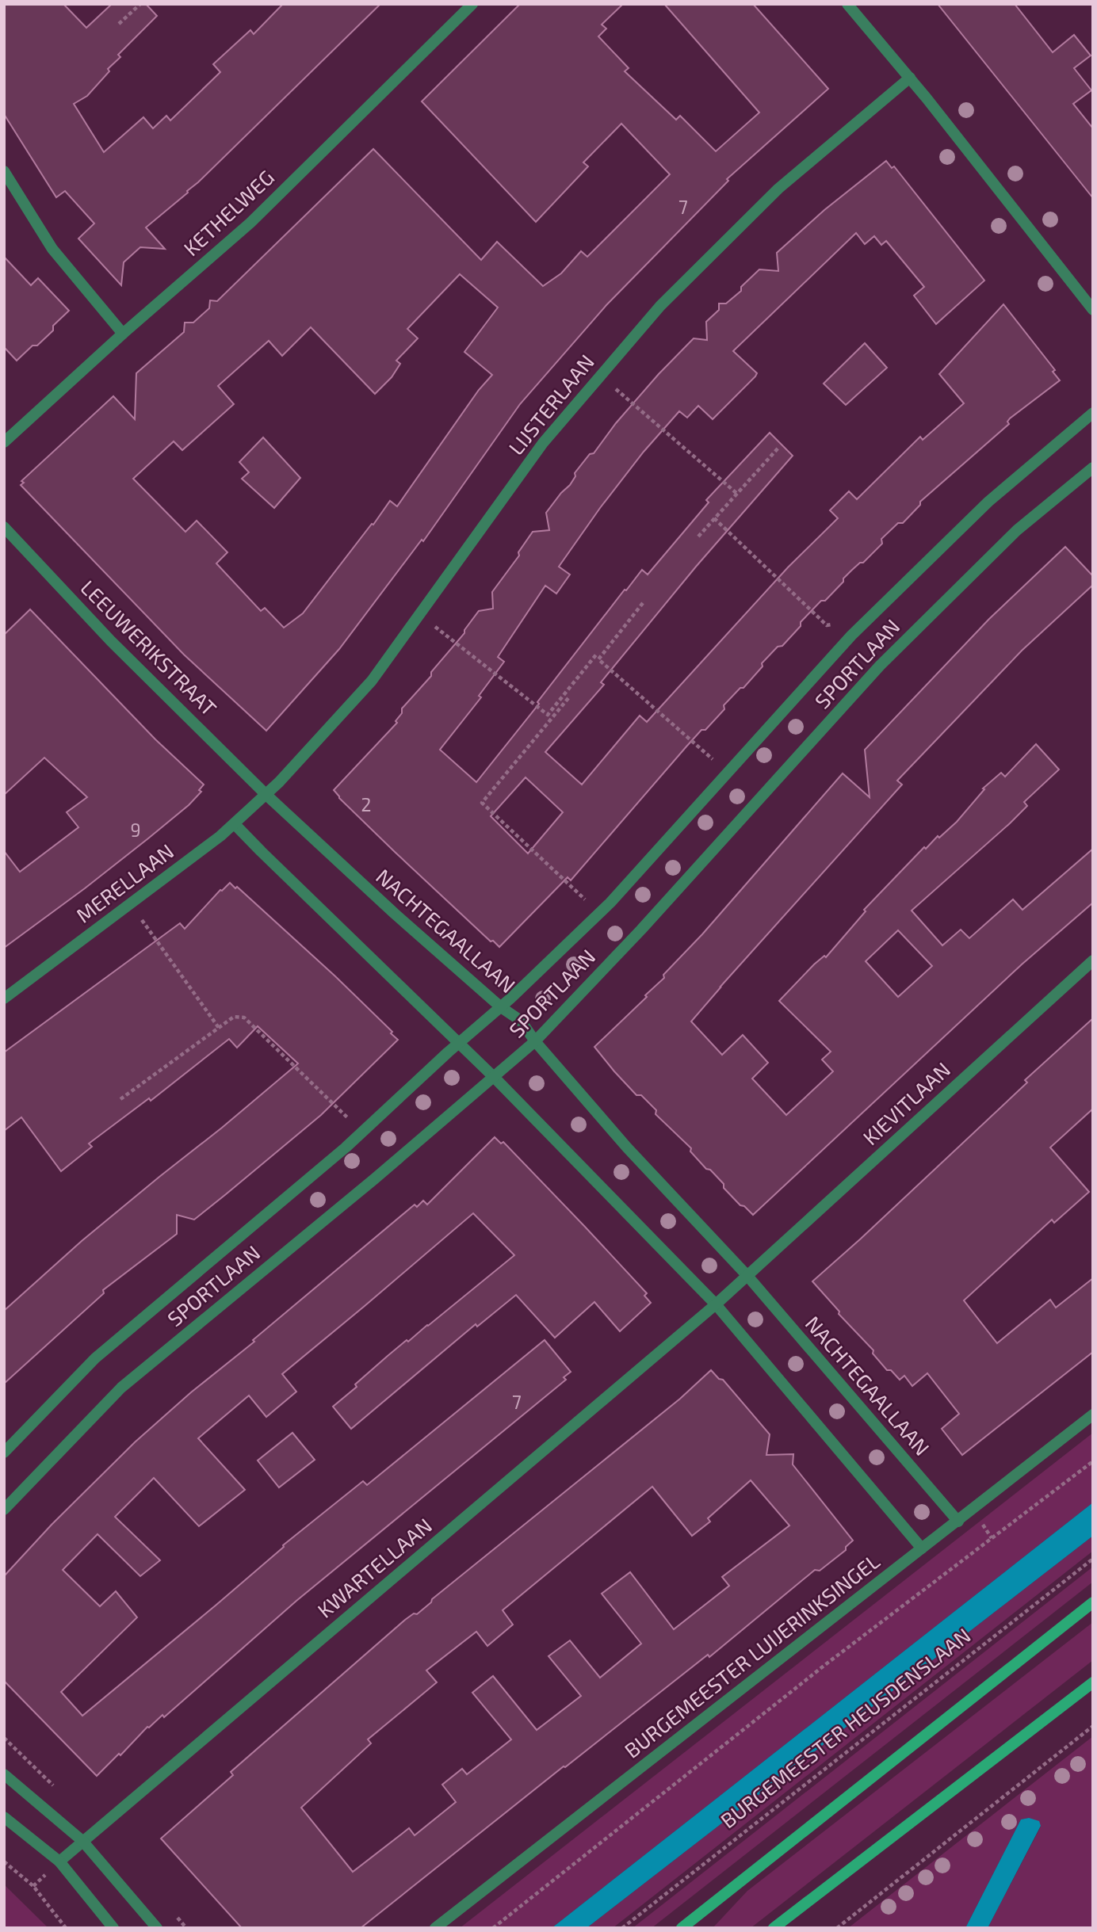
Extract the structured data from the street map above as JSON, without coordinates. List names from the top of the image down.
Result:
{
  "streets": {
    "street": [
      "KETHELWEG",
      "LIJSTERLAAN",
      "LEEUWERIKSTRAAT",
      "SPORTLAAN",
      "MERELLAAN",
      "NACHTEGAALLAAN",
      "KIEVITLAAN",
      "KWARTELLAAN",
      "BURGEMEESTER LUIJERINKSINGEL"
    ],
    "path": ["BURGEMEESTER HEUSDENSLAAN"]
  },
  "crossings": [
    ["LIJSTERLAAN", "LEEUWERIKSTRAAT"],
    ["LIJSTERLAAN", "MERELLAAN"],
    ["LIJSTERLAAN", "NACHTEGAALLAAN"],
    ["LEEUWERIKSTRAAT", "MERELLAAN"],
    ["LEEUWERIKSTRAAT", "NACHTEGAALLAAN"],
    ["SPORTLAAN", "NACHTEGAALLAAN"],
    ["MERELLAAN", "NACHTEGAALLAAN"],
    ["NACHTEGAALLAAN", "KIEVITLAAN"],
    ["NACHTEGAALLAAN", "BURGEMEESTER LUIJERINKSINGEL"]
  ],
  "house_numbers": [
    "7",
    "2",
    "9",
    "7"
  ]
}
